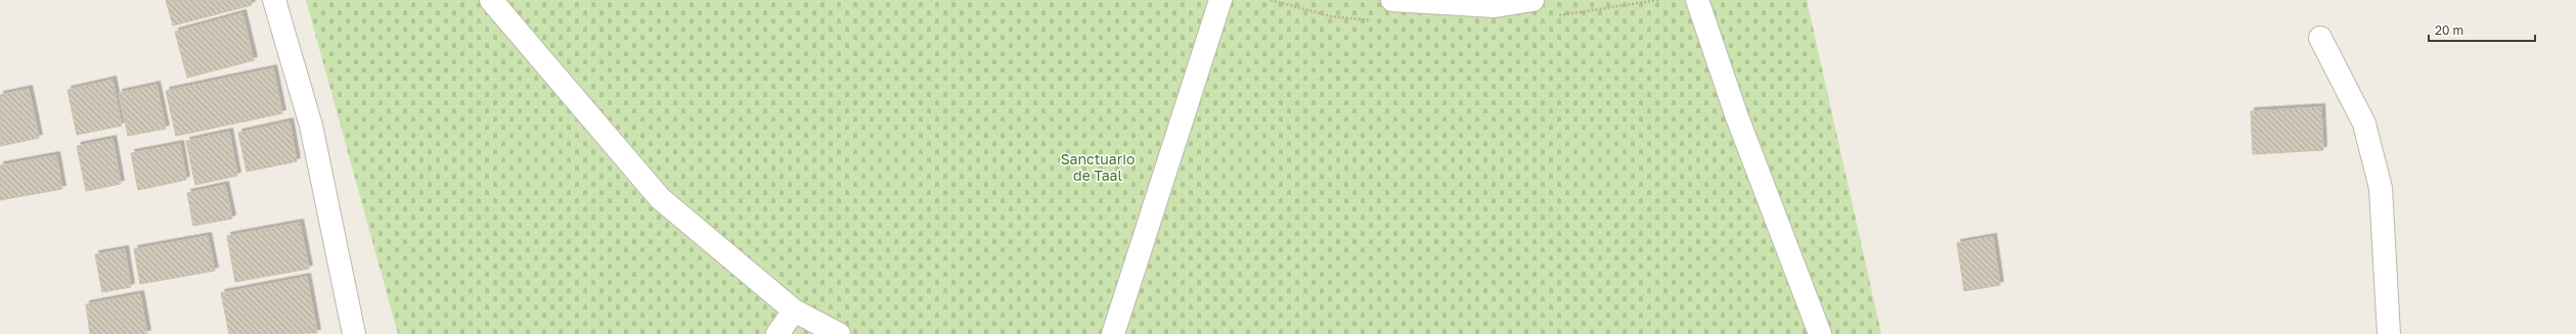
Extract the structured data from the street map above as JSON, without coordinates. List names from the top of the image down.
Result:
{
  "parks": ["Sanctuario de Taal"],
  "scale_bar": "20 m"
}
